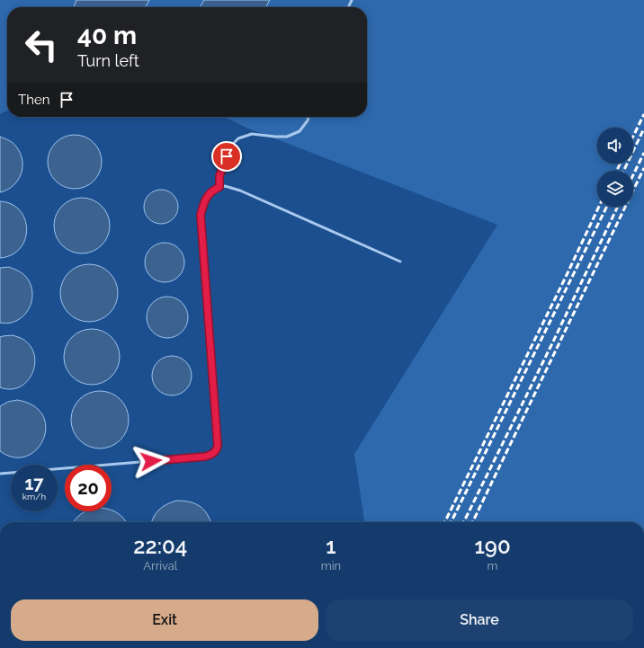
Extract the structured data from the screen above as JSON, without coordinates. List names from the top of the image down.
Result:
{
  "page": {
    "turn": ["40 m", "Turn left"],
    "then": "Then",
    "speed": "17 km/h",
    "limit": "20",
    "eta": [
      "22:04",
      "Arrival",
      "1",
      "min",
      "190",
      "m"
    ],
    "buttons": ["Exit", "Share"]
  }
}
